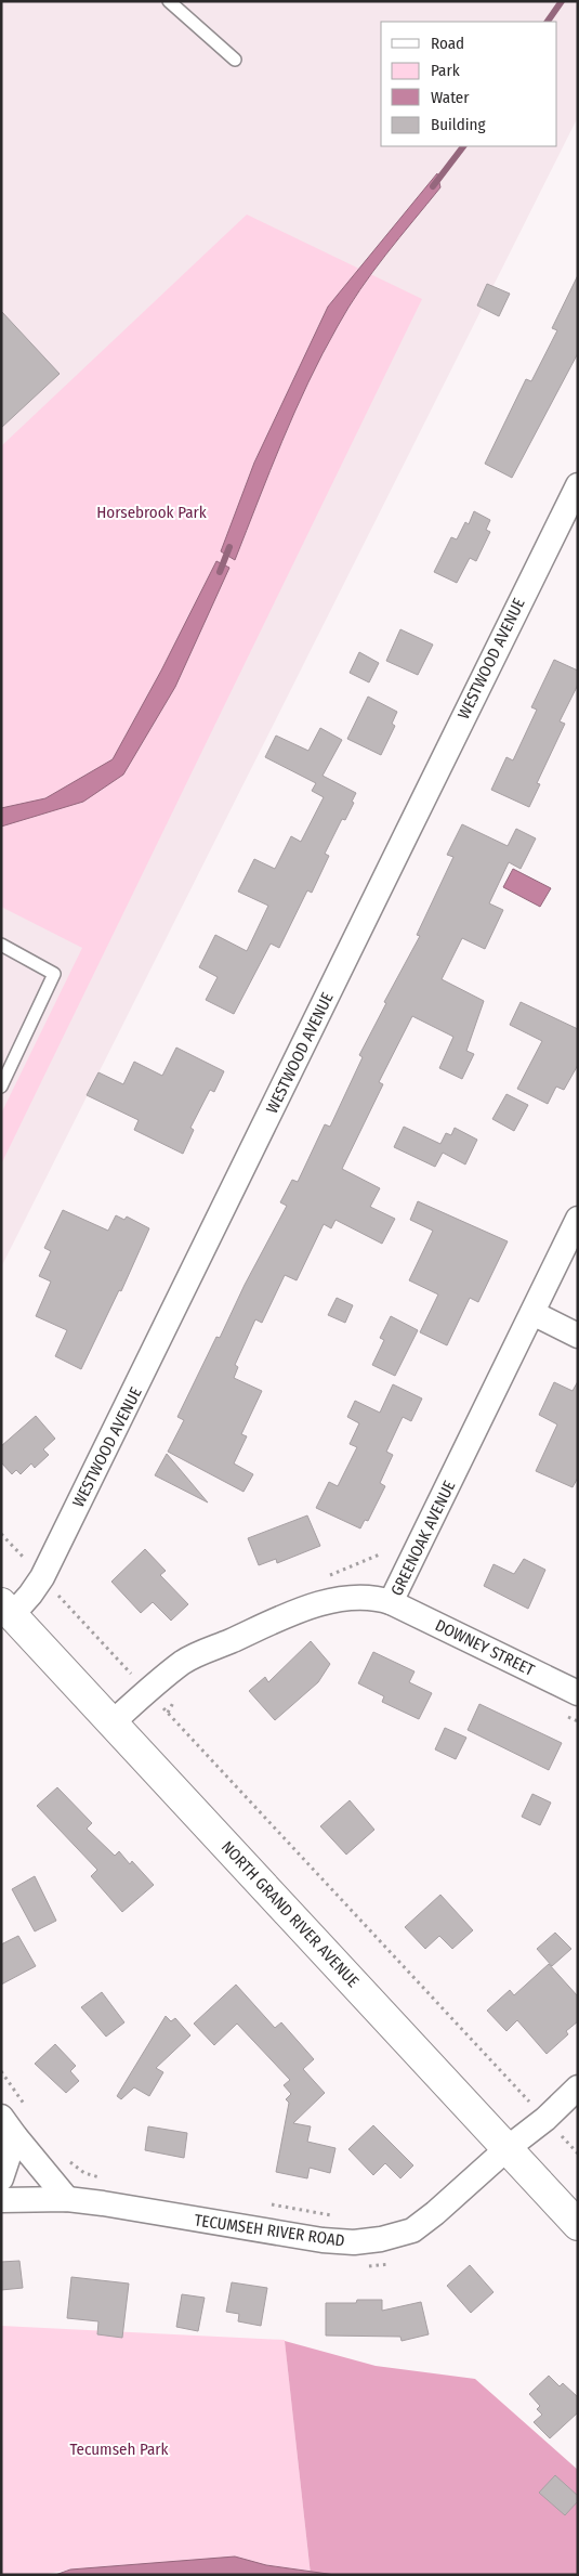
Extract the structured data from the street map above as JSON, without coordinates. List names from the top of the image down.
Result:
{
  "streets": {
    "main road": ["NORTH GRAND RIVER AVENUE"],
    "street": [
      "WESTWOOD AVENUE",
      "GREENOAK AVENUE",
      "DOWNEY STREET",
      "TECUMSEH RIVER ROAD"
    ]
  },
  "crossings": [
    ["WESTWOOD AVENUE", "NORTH GRAND RIVER AVENUE"],
    ["GREENOAK AVENUE", "DOWNEY STREET"],
    ["GREENOAK AVENUE", "NORTH GRAND RIVER AVENUE"],
    ["NORTH GRAND RIVER AVENUE", "TECUMSEH RIVER ROAD"]
  ],
  "parks": ["Horsebrook Park", "Tecumseh Park"],
  "legend": [
    "Road",
    "Park",
    "Water",
    "Building"
  ]
}
